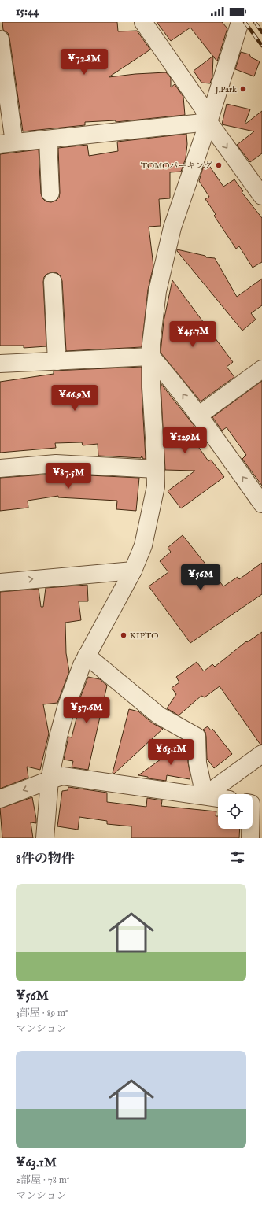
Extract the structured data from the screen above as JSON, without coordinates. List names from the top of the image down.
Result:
{
  "places": ["J.Park", "TOMOパーキング", "KIPTO"],
  "page": {
    "status": "15:44",
    "price": [
      "¥72.8M",
      "¥45.7M",
      "¥66.9M",
      "¥129M",
      "¥87.5M",
      "¥56M",
      "¥37.6M",
      "¥63.1M"
    ],
    "heading": "8件の物件",
    "list": [
      {
        "name": "¥56M",
        "note": "3部屋 · 89 m² · マンション"
      },
      {
        "name": "¥63.1M",
        "note": "2部屋 · 78 m² · マンション"
      }
    ]
  }
}
